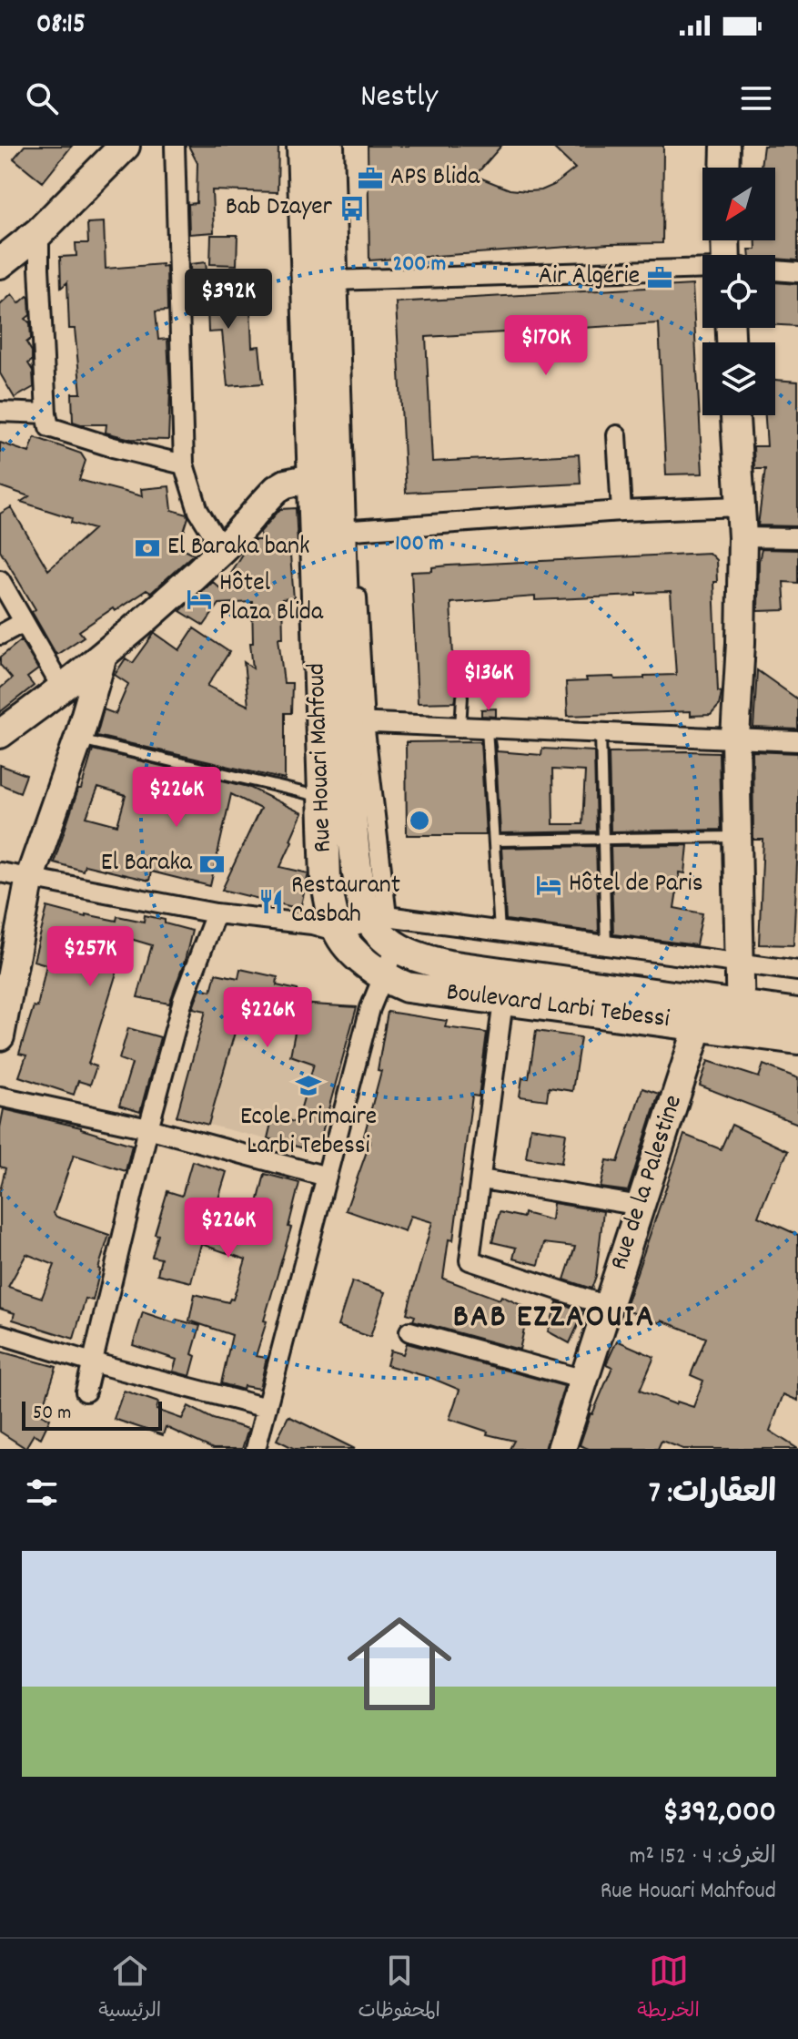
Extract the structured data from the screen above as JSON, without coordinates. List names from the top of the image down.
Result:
{
  "streets": {
    "main road": ["Rue Houari Mahfoud", "Boulevard Larbi Tebessi"],
    "street": ["Rue de la Palestine"]
  },
  "crossings": [
    ["Rue Houari Mahfoud", "Boulevard Larbi Tebessi"],
    ["Boulevard Larbi Tebessi", "Rue de la Palestine"]
  ],
  "districts": ["BAB EZZAOUIA"],
  "places": {
    "office": ["APS Blida", "Air Algérie"],
    "bus stop": ["Bab Dzayer"],
    "bank": ["El Baraka bank", "El Baraka"],
    "hotel": ["Hôtel Plaza Blida", "Hôtel de Paris"],
    "restaurant": ["Restaurant Casbah"],
    "school or university": ["Ecole Primaire Larbi Tebessi"]
  },
  "scale_bar": "50 m",
  "north": "bottom left",
  "page": {
    "status": "08:15",
    "header": "Nestly",
    "price": [
      "$392K",
      "$170K",
      "$136K",
      "$226K",
      "$257K",
      "$226K",
      "$226K"
    ],
    "scale": "50 m",
    "heading": "العقارات: 7",
    "list": [
      {
        "name": "$392,000",
        "note": "الغرف: 4 · 152 m² · Rue Houari Mahfoud"
      }
    ],
    "tabs": ["الخريطة", "المحفوظات", "الرئيسية"]
  },
  "rings": ["200 m", "100 m"]
}
